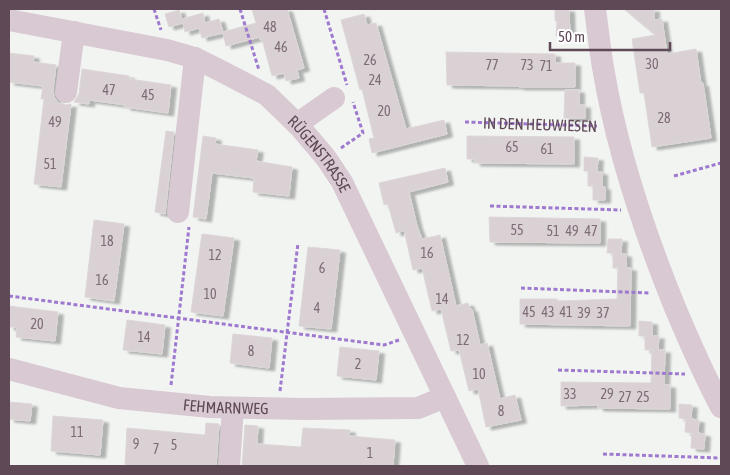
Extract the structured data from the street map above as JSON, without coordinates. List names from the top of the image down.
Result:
{
  "streets": {
    "street": ["IN DEN HEUWIESEN", "RÜGENSTRASSE", "FEHMARNWEG"]
  },
  "crossings": [
    ["RÜGENSTRASSE", "FEHMARNWEG"]
  ],
  "house_numbers": [
    "48",
    "46",
    "26",
    "30",
    "77",
    "73",
    "71",
    "24",
    "47",
    "45",
    "20",
    "28",
    "49",
    "65",
    "61",
    "51",
    "55",
    "51",
    "49",
    "47",
    "18",
    "16",
    "12",
    "6",
    "16",
    "10",
    "14",
    "4",
    "45",
    "43",
    "41",
    "39",
    "37",
    "20",
    "14",
    "12",
    "8",
    "2",
    "10",
    "33",
    "29",
    "27",
    "25",
    "8",
    "11",
    "9",
    "5",
    "7",
    "1"
  ],
  "scale_bar": "50 m"
}
